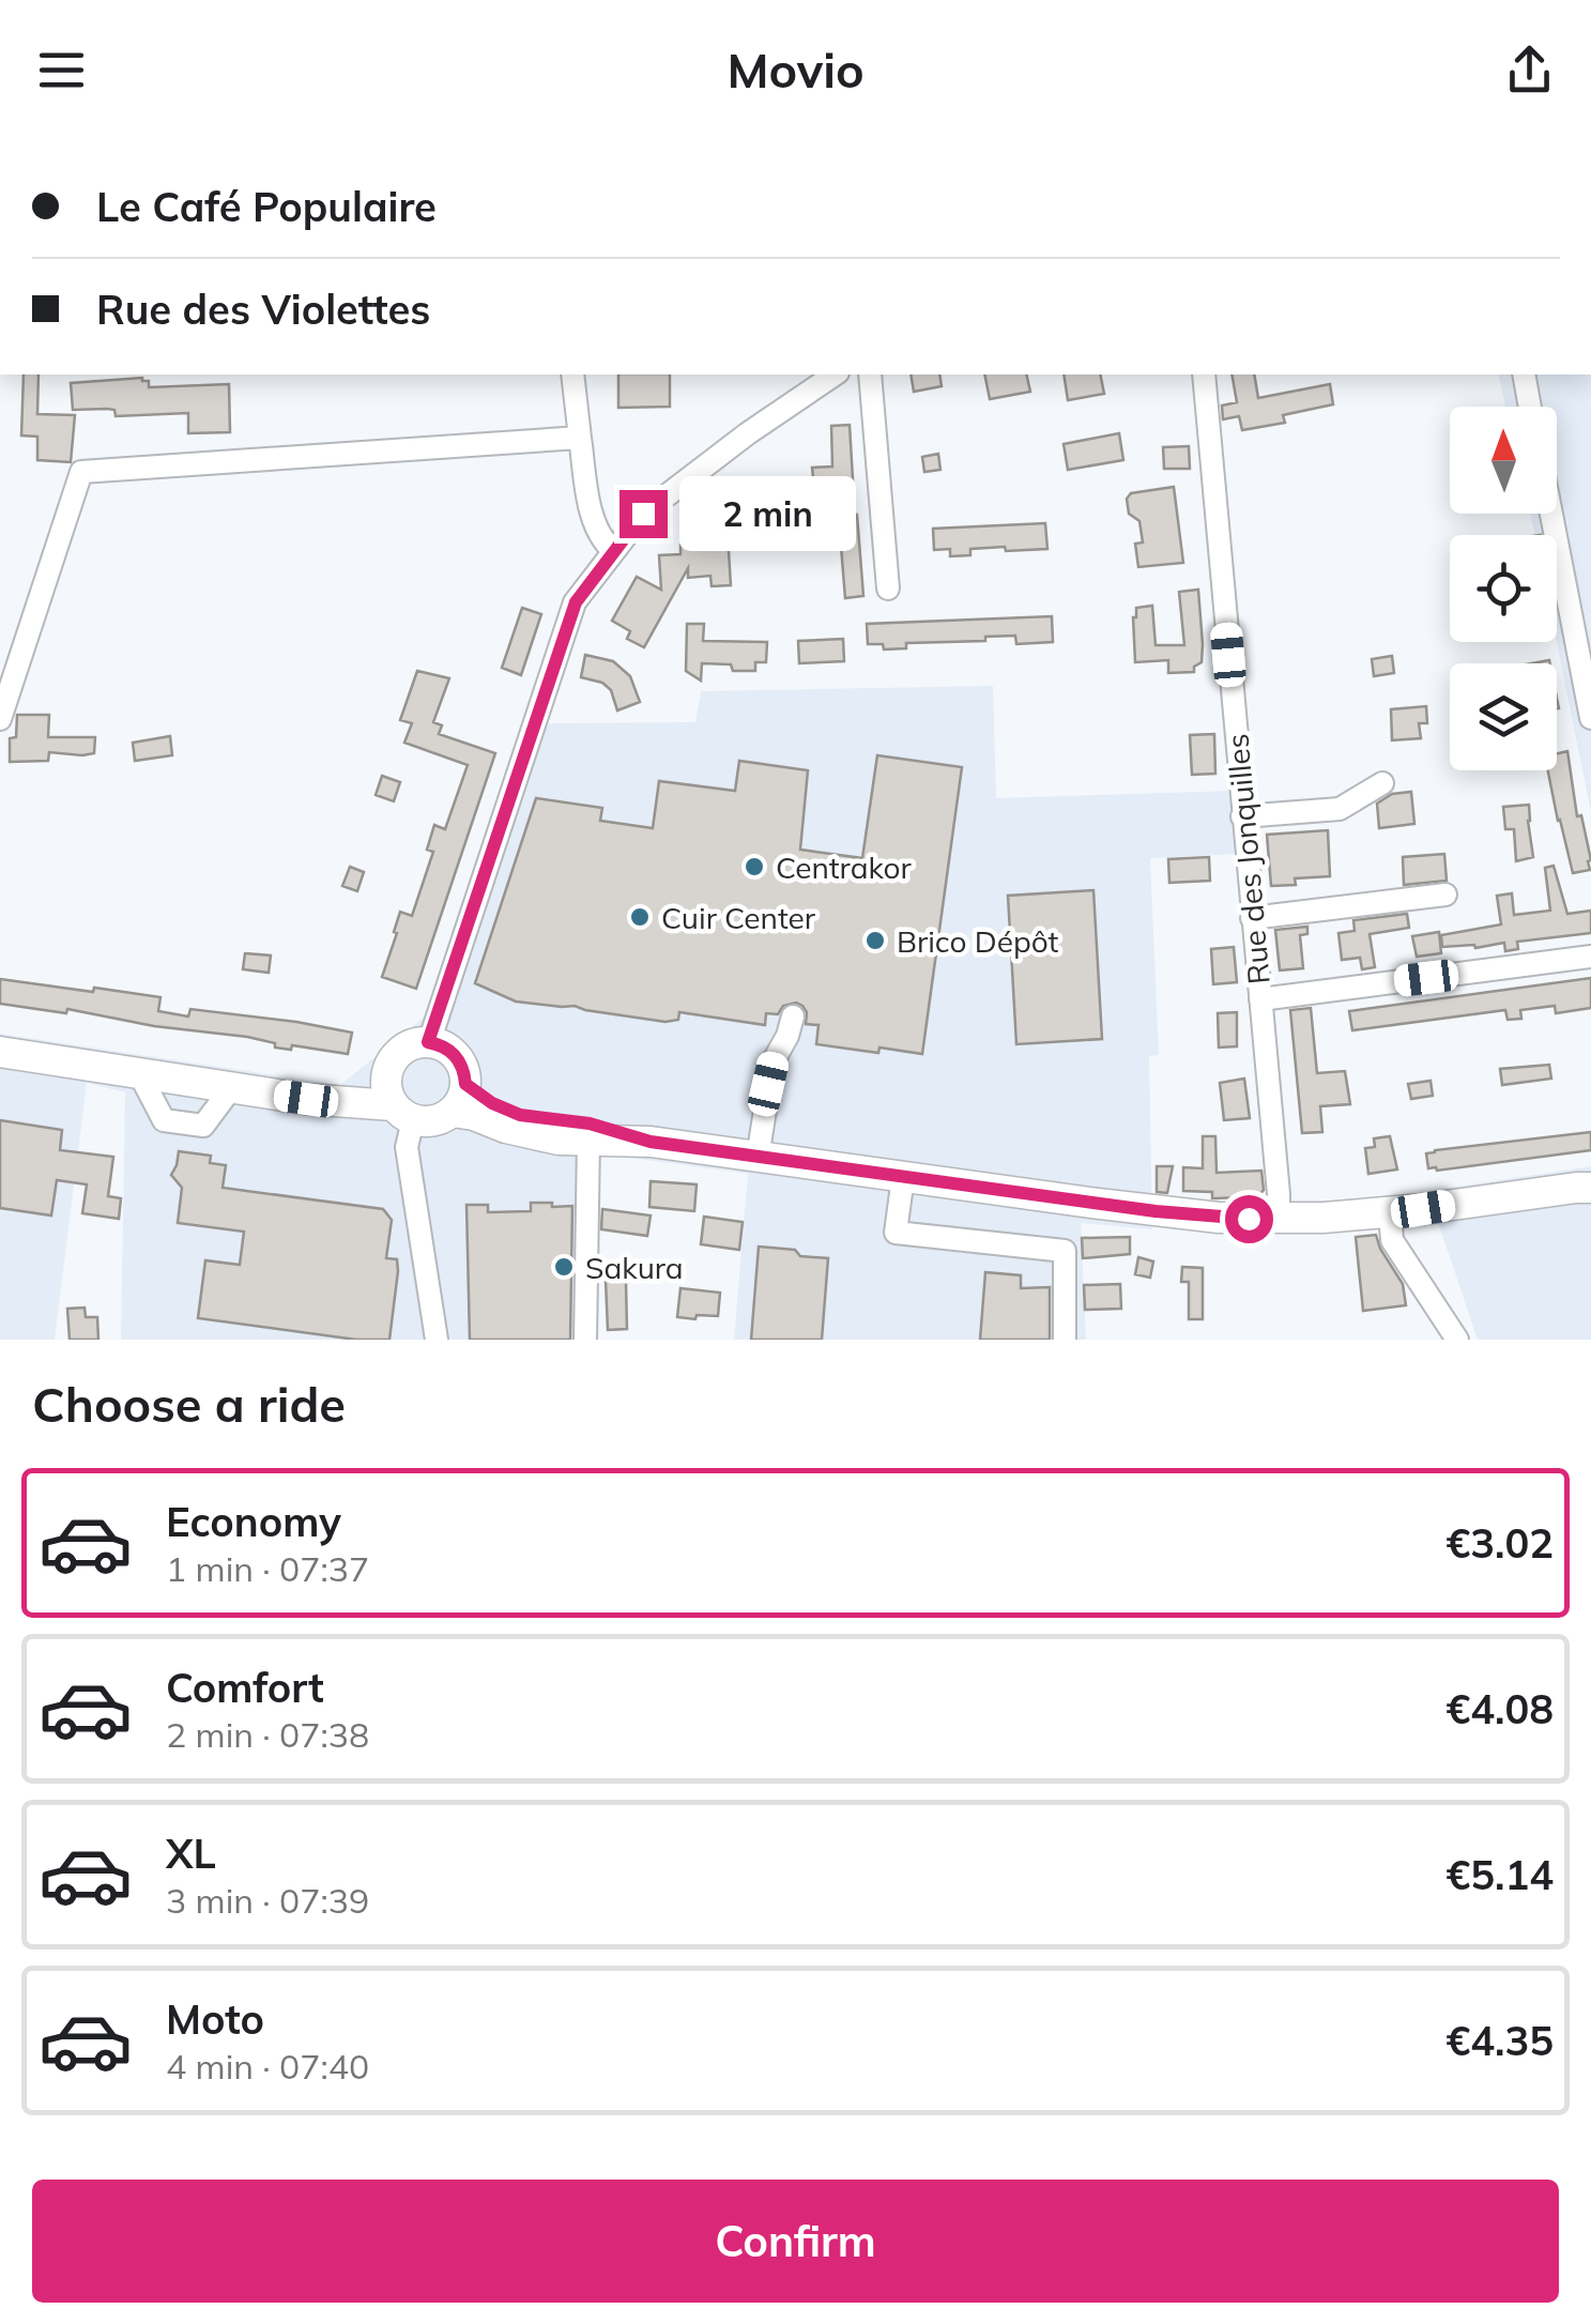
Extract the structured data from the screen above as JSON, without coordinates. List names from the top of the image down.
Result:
{
  "streets": {
    "street": ["Rue des Jonquilles"]
  },
  "places": [
    "Centrakor",
    "Cuir Center",
    "Brico Dépôt",
    "Sakura"
  ],
  "north": "top",
  "page": {
    "header": "Movio",
    "banner": ["Le Café Populaire", "Rue des Violettes"],
    "bubble": "2 min",
    "heading": "Choose a ride",
    "list": [
      {
        "name": "Economy",
        "note": "1 min · 07:37",
        "value": "€3.02"
      },
      {
        "name": "Comfort",
        "note": "2 min · 07:38",
        "value": "€4.08"
      },
      {
        "name": "XL",
        "note": "3 min · 07:39",
        "value": "€5.14"
      },
      {
        "name": "Moto",
        "note": "4 min · 07:40",
        "value": "€4.35"
      }
    ],
    "buttons": "Confirm"
  }
}
